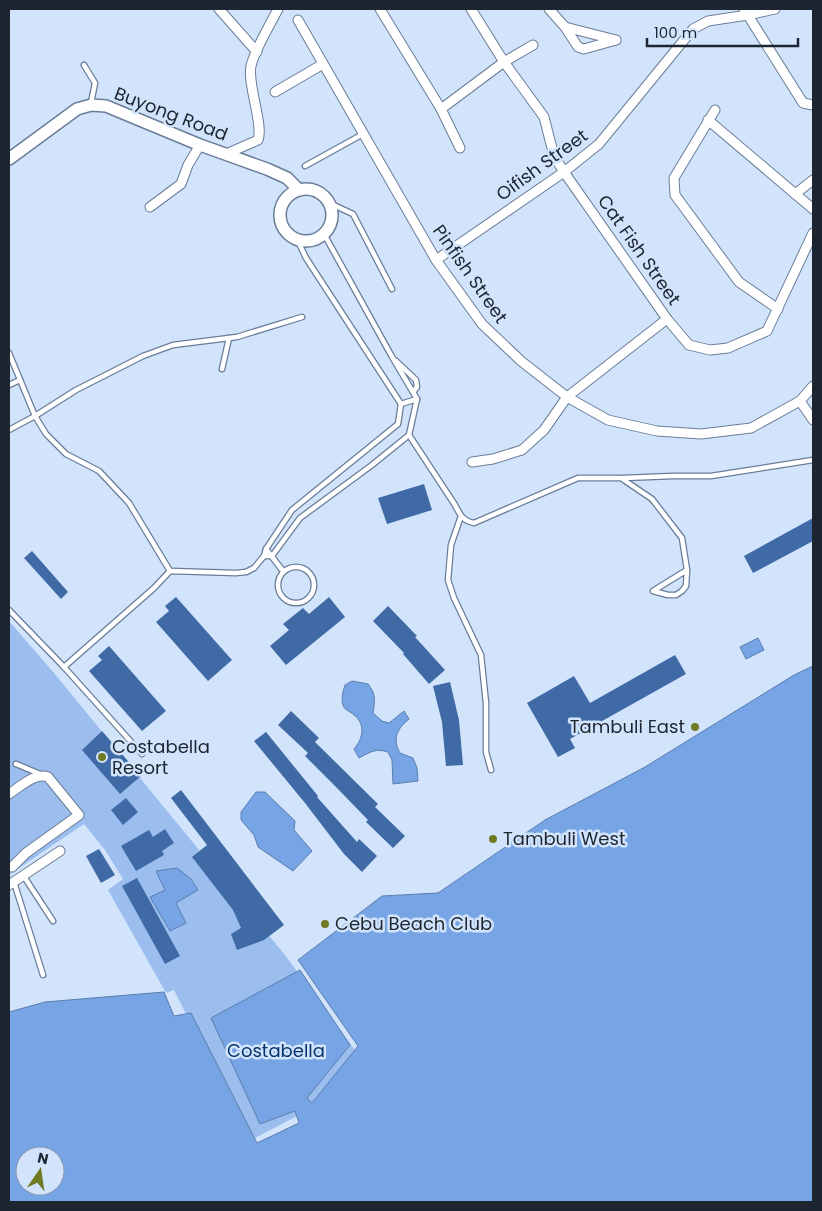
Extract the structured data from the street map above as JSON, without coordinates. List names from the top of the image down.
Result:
{
  "streets": {
    "street": [
      "Buyong Road",
      "Oifish Street",
      "Cat Fish Street",
      "Pinfish Street"
    ]
  },
  "crossings": [
    ["Oifish Street", "Cat Fish Street"],
    ["Oifish Street", "Pinfish Street"]
  ],
  "parks": ["Costabella"],
  "places": [
    "Tambuli East",
    "Costabella Resort",
    "Tambuli West",
    "Cebu Beach Club"
  ],
  "scale_bar": "100 m",
  "north": "top"
}
